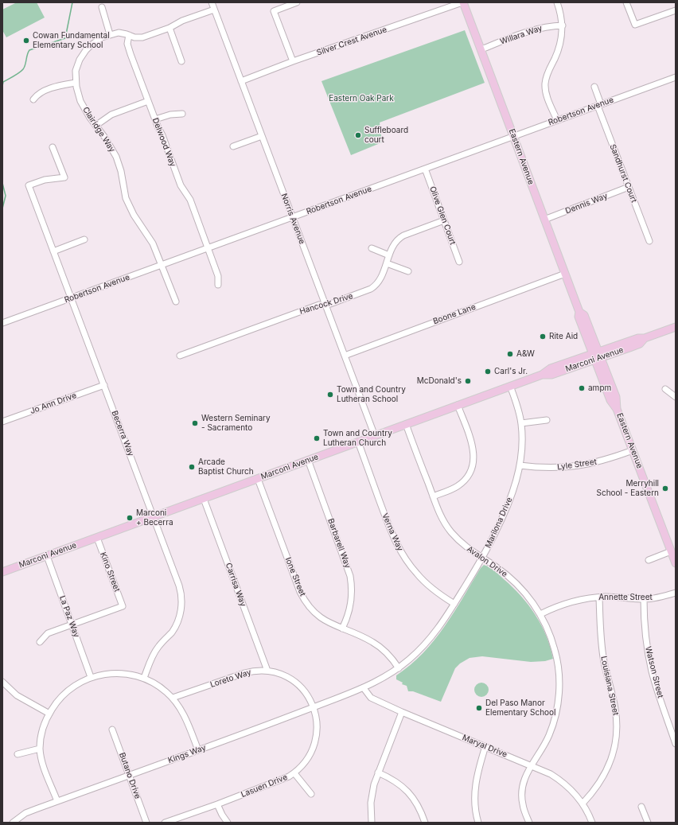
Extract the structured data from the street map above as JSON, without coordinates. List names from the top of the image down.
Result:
{
  "streets": {
    "main road": ["Eastern Avenue", "Marconi Avenue"],
    "street": [
      "Willara Way",
      "Silver Crest Avenue",
      "Robertson Avenue",
      "Clairidge Way",
      "Delwood Way",
      "Sandhurst Court",
      "Dennis Way",
      "Olive Glen Court",
      "Norris Avenue",
      "Hancock Drive",
      "Boone Lane",
      "Jo Ann Drive",
      "Becerra Way",
      "Lyle Street",
      "Marilona Drive",
      "Verna Way",
      "Barbarell Way",
      "Avalon Drive",
      "Kino Street",
      "Ione Street",
      "Carrisa Way",
      "Annette Street",
      "La Paz Way",
      "Watson Street",
      "Loreto Way",
      "Louisiana Street",
      "Maryal Drive",
      "Kings Way",
      "Butano Drive",
      "Lasuen Drive"
    ]
  },
  "crossings": [
    ["Willara Way", "Eastern Avenue"],
    ["Silver Crest Avenue", "Eastern Avenue"],
    ["Silver Crest Avenue", "Norris Avenue"],
    ["Robertson Avenue", "Clairidge Way"],
    ["Robertson Avenue", "Delwood Way"],
    ["Robertson Avenue", "Eastern Avenue"],
    ["Robertson Avenue", "Sandhurst Court"],
    ["Robertson Avenue", "Olive Glen Court"],
    ["Robertson Avenue", "Norris Avenue"],
    ["Robertson Avenue", "Becerra Way"],
    ["Clairidge Way", "Delwood Way"],
    ["Clairidge Way", "Norris Avenue"],
    ["Eastern Avenue", "Dennis Way"],
    ["Eastern Avenue", "Boone Lane"],
    ["Eastern Avenue", "Marconi Avenue"],
    ["Eastern Avenue", "Lyle Street"],
    ["Sandhurst Court", "Dennis Way"],
    ["Olive Glen Court", "Hancock Drive"],
    ["Norris Avenue", "Hancock Drive"],
    ["Norris Avenue", "Boone Lane"],
    ["Norris Avenue", "Marconi Avenue"],
    ["Marconi Avenue", "Becerra Way"],
    ["Marconi Avenue", "Marilona Drive"],
    ["Marconi Avenue", "Verna Way"],
    ["Marconi Avenue", "Barbarell Way"],
    ["Marconi Avenue", "Avalon Drive"],
    ["Marconi Avenue", "Kino Street"],
    ["Marconi Avenue", "Ione Street"],
    ["Marconi Avenue", "Carrisa Way"],
    ["Marconi Avenue", "La Paz Way"],
    ["Jo Ann Drive", "Becerra Way"],
    ["Lyle Street", "Marilona Drive"],
    ["Marilona Drive", "Verna Way"],
    ["Marilona Drive", "Avalon Drive"],
    ["Marilona Drive", "Ione Street"],
    ["Marilona Drive", "Maryal Drive"],
    ["Marilona Drive", "Kings Way"],
    ["Barbarell Way", "Ione Street"],
    ["Avalon Drive", "Annette Street"],
    ["Avalon Drive", "Maryal Drive"],
    ["Kino Street", "La Paz Way"],
    ["Carrisa Way", "Loreto Way"],
    ["Annette Street", "Watson Street"],
    ["Annette Street", "Louisiana Street"],
    ["Loreto Way", "Kings Way"],
    ["Loreto Way", "Lasuen Drive"],
    ["Louisiana Street", "Maryal Drive"],
    ["Maryal Drive", "Kings Way"],
    ["Kings Way", "Butano Drive"],
    ["Kings Way", "Lasuen Drive"]
  ],
  "parks": ["Eastern Oak Park"],
  "places": [
    "Cowan Fundamental Elementary School",
    "Suffleboard court",
    "Rite Aid",
    "A&W",
    "Carl's Jr.",
    "McDonald's",
    "ampm",
    "Town and Country Lutheran School",
    "Western Seminary - Sacramento",
    "Town and Country Lutheran Church",
    "Arcade Baptist Church",
    "Merryhill School - Eastern",
    "Marconi + Becerra",
    "Del Paso Manor Elementary School"
  ]
}
